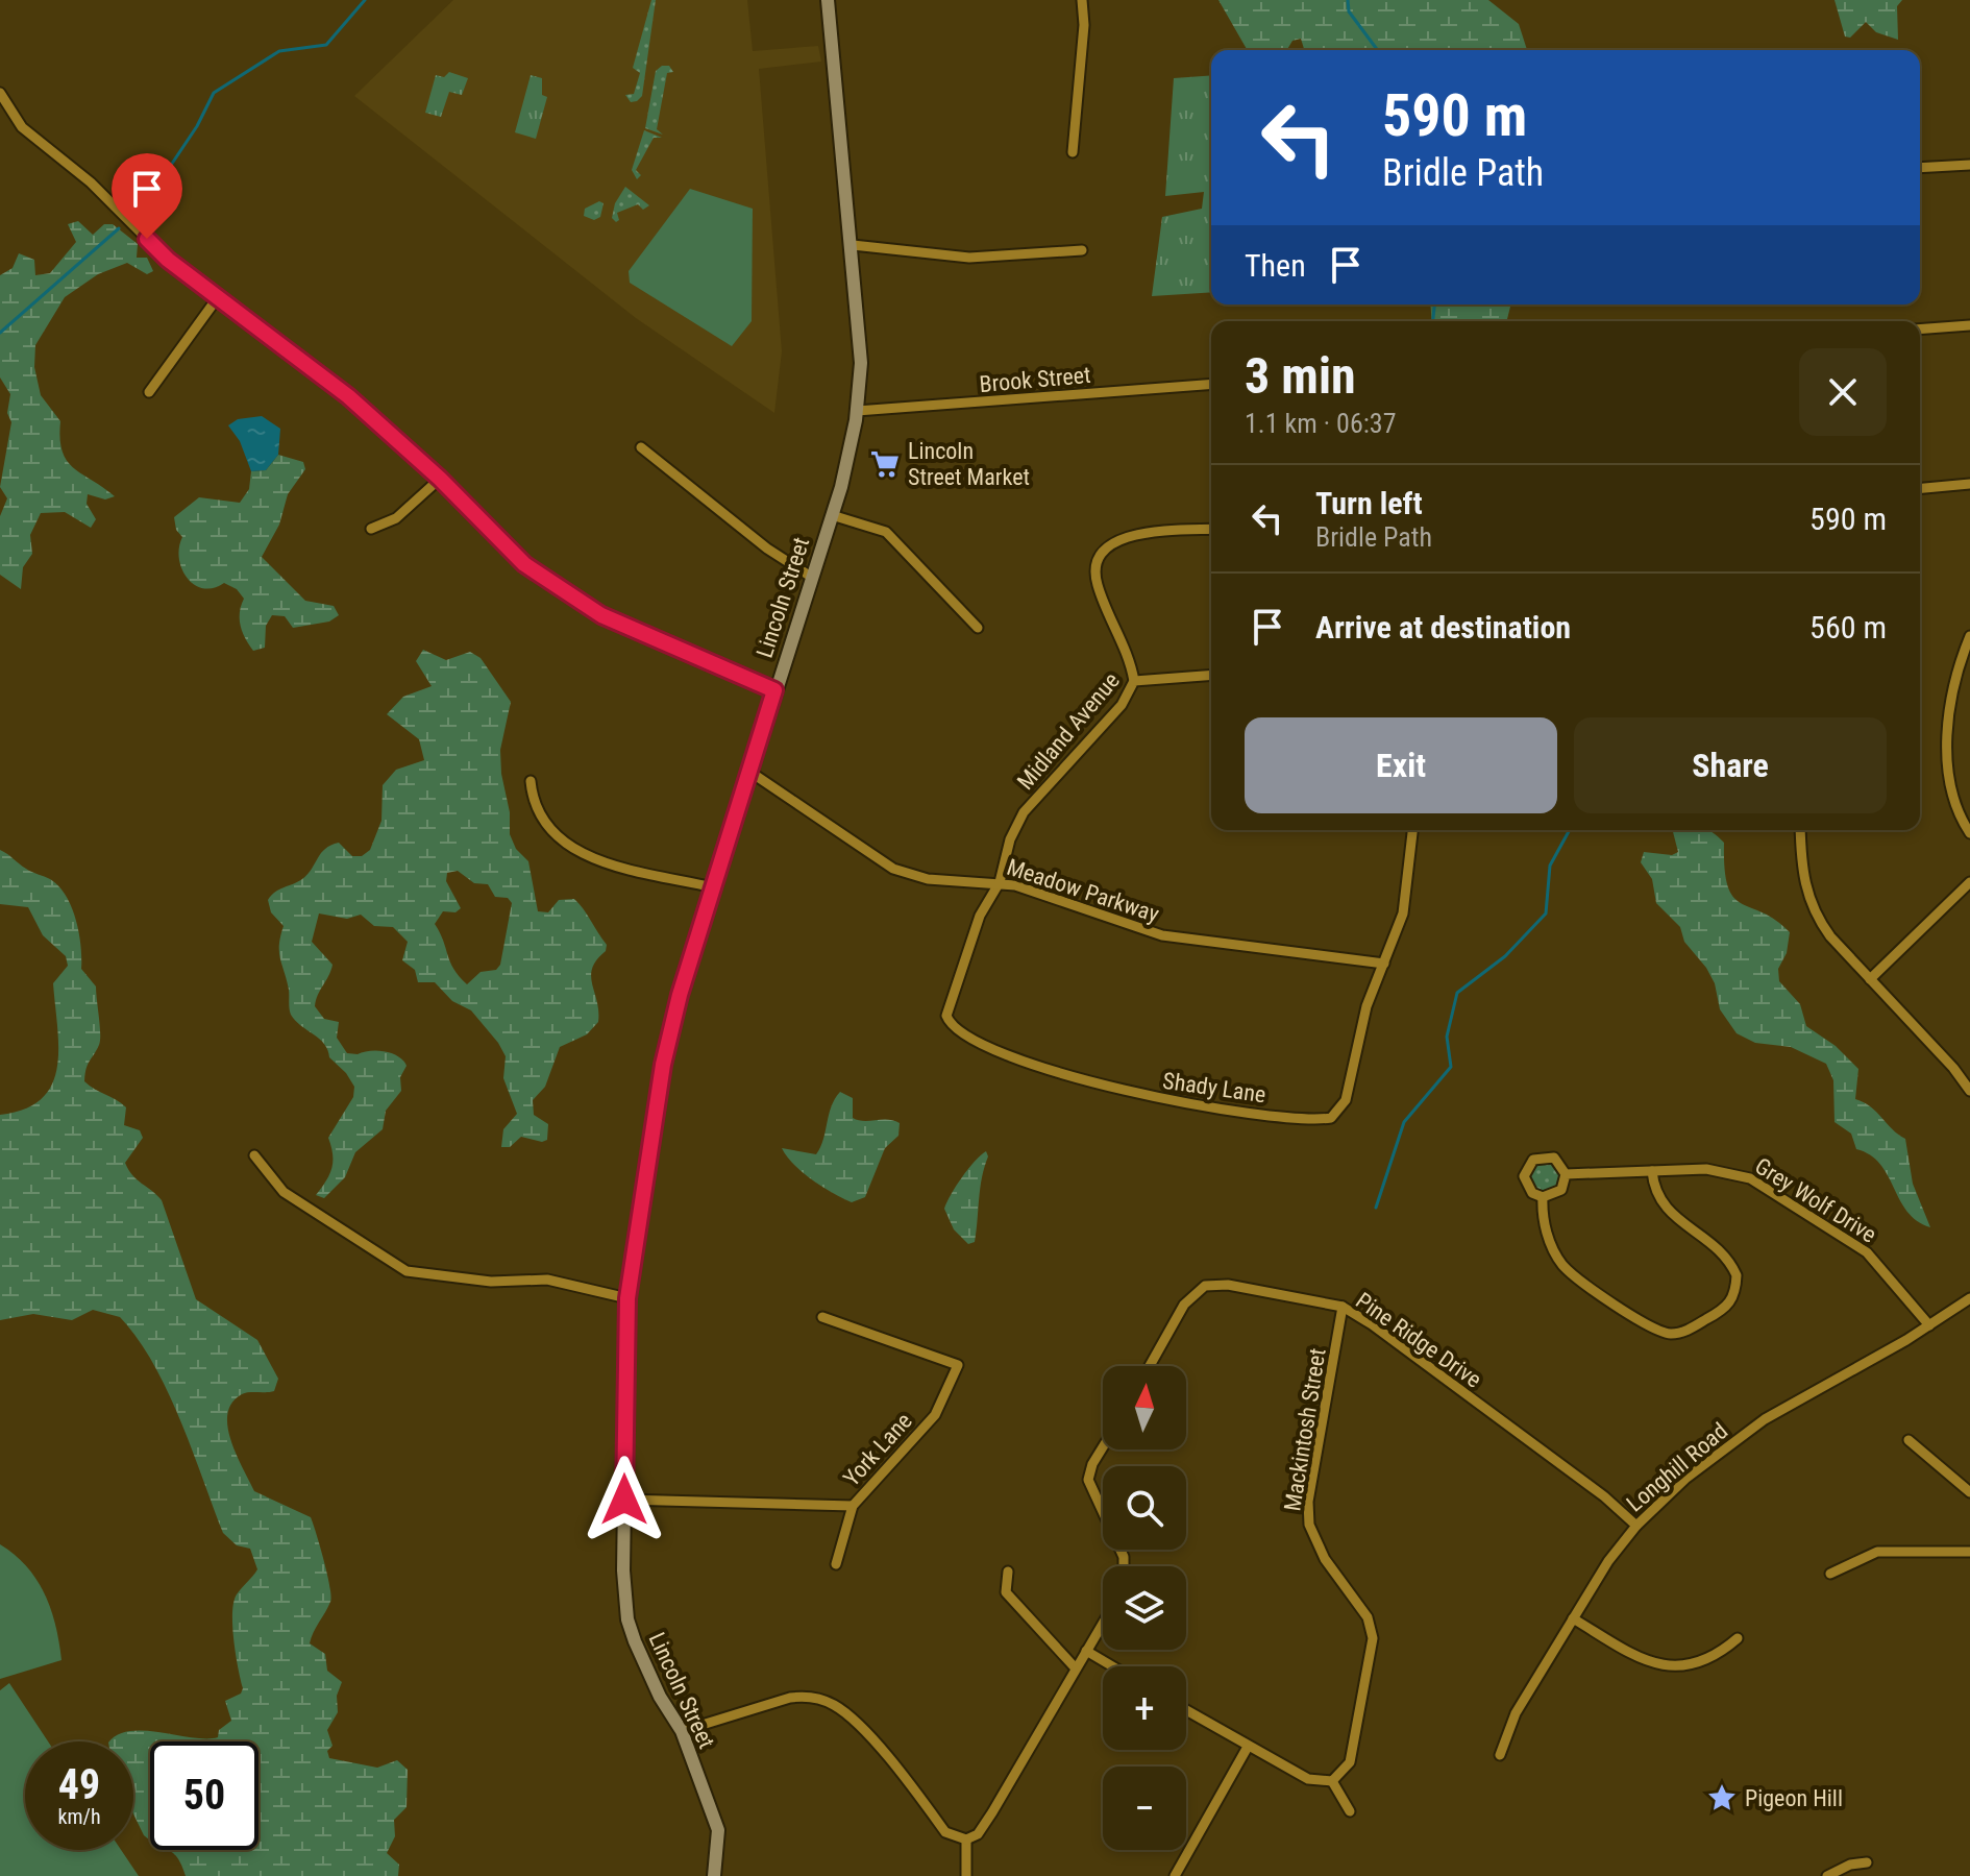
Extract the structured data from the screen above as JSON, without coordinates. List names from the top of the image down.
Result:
{
  "streets": {
    "main road": ["Lincoln Street"],
    "street": [
      "Brook Street",
      "Midland Avenue",
      "Meadow Parkway",
      "Shady Lane",
      "Grey Wolf Drive",
      "Pine Ridge Drive",
      "Mackintosh Street",
      "York Lane",
      "Longhill Road"
    ]
  },
  "crossings": [
    ["Brook Street", "Lincoln Street"],
    ["Lincoln Street", "Meadow Parkway"],
    ["Midland Avenue", "Meadow Parkway"],
    ["Midland Avenue", "Shady Lane"],
    ["Meadow Parkway", "Shady Lane"],
    ["Grey Wolf Drive", "Longhill Road"],
    ["Pine Ridge Drive", "Mackintosh Street"],
    ["Pine Ridge Drive", "Longhill Road"]
  ],
  "places": {
    "supermarket": ["Lincoln Street Market"],
    "place": ["Pigeon Hill"]
  },
  "north": "top",
  "page": {
    "turn": ["590 m", "Bridle Path"],
    "then": "Then",
    "heading": ["3 min", "1.1 km · 06:37"],
    "list": [
      {
        "name": "Turn left",
        "note": "Bridle Path",
        "value": "590 m"
      },
      {
        "name": "Arrive at destination",
        "value": "560 m"
      }
    ],
    "buttons": ["Exit", "Share"],
    "map_buttons": ["+", "−"],
    "speed": "49 km/h",
    "limit": "50"
  }
}
